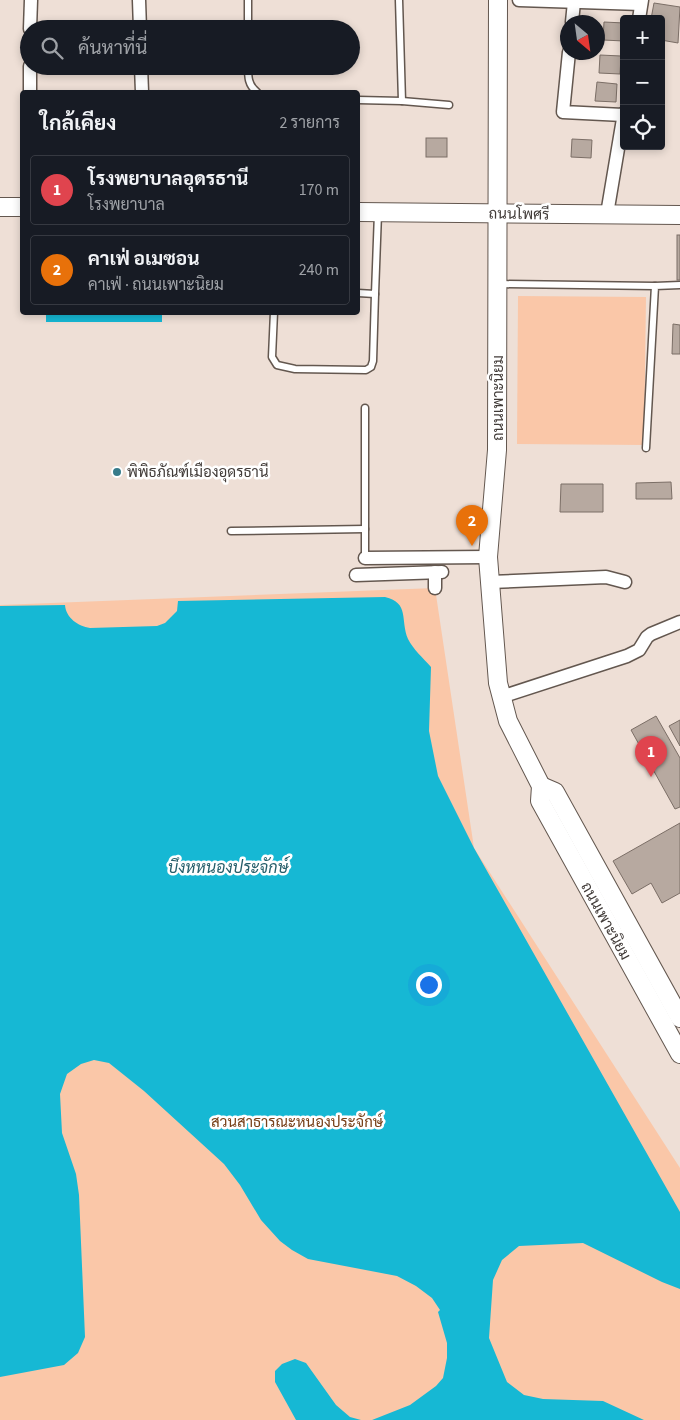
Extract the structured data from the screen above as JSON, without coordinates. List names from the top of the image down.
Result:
{
  "streets": {
    "street": ["ถนนโพศรี", "ถนนเพาะนิยม"]
  },
  "crossings": [
    ["ถนนโพศรี", "ถนนเพาะนิยม"]
  ],
  "water": ["บึงหหนองประจักษ์"],
  "parks": ["สวนสาธารณะหนองประจักษ์"],
  "places": ["พิพิธภัณฑ์เมืองอุดรธานี"],
  "north": "bottom right",
  "page": {
    "map_buttons": ["+", "−"],
    "search": "ค้นหาที่นี่",
    "heading": ["ใกล้เคียง", "2 รายการ"],
    "list": [
      {
        "mark": "1",
        "name": "โรงพยาบาลอุดรธานี",
        "note": "โรงพยาบาล",
        "value": "170 m"
      },
      {
        "mark": "2",
        "name": "คาเฟ่ อเมซอน",
        "note": "คาเฟ่ · ถนนเพาะนิยม",
        "value": "240 m"
      }
    ],
    "pins": ["2", "1"]
  }
}
